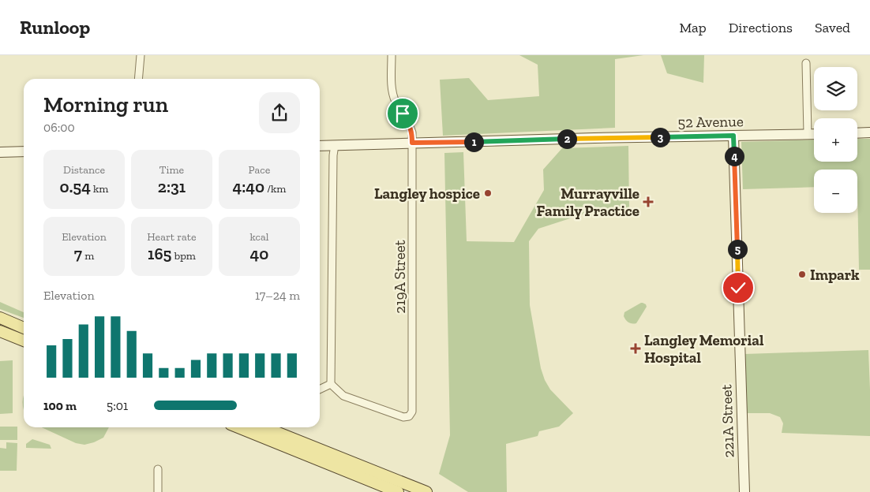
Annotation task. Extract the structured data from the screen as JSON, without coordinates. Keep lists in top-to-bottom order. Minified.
{"streets":{"street":["52 Avenue","219A Street","221A Street"]},"crossings":[["52 Avenue","219A Street"],["52 Avenue","221A Street"]],"places":{"other":["Langley hospice","Impark"],"health":["Murrayville Family Practice","Langley Memorial Hospital"]},"page":{"header":"Runloop","nav":["Map","Directions","Saved"],"map_buttons":["+","−"],"heading":["Morning run","06:00"],"pins":["3","2","1","4","5"],"stats":[["Distance","0.54 km"],["Time","2:31"],["Pace","4:40 /km"],["Elevation","7 m"],["Heart rate","165 bpm"],["kcal","40"]],"chart":["Elevation","17–24 m"],"list":[{"name":"100 m","note":"5:01"}]}}
